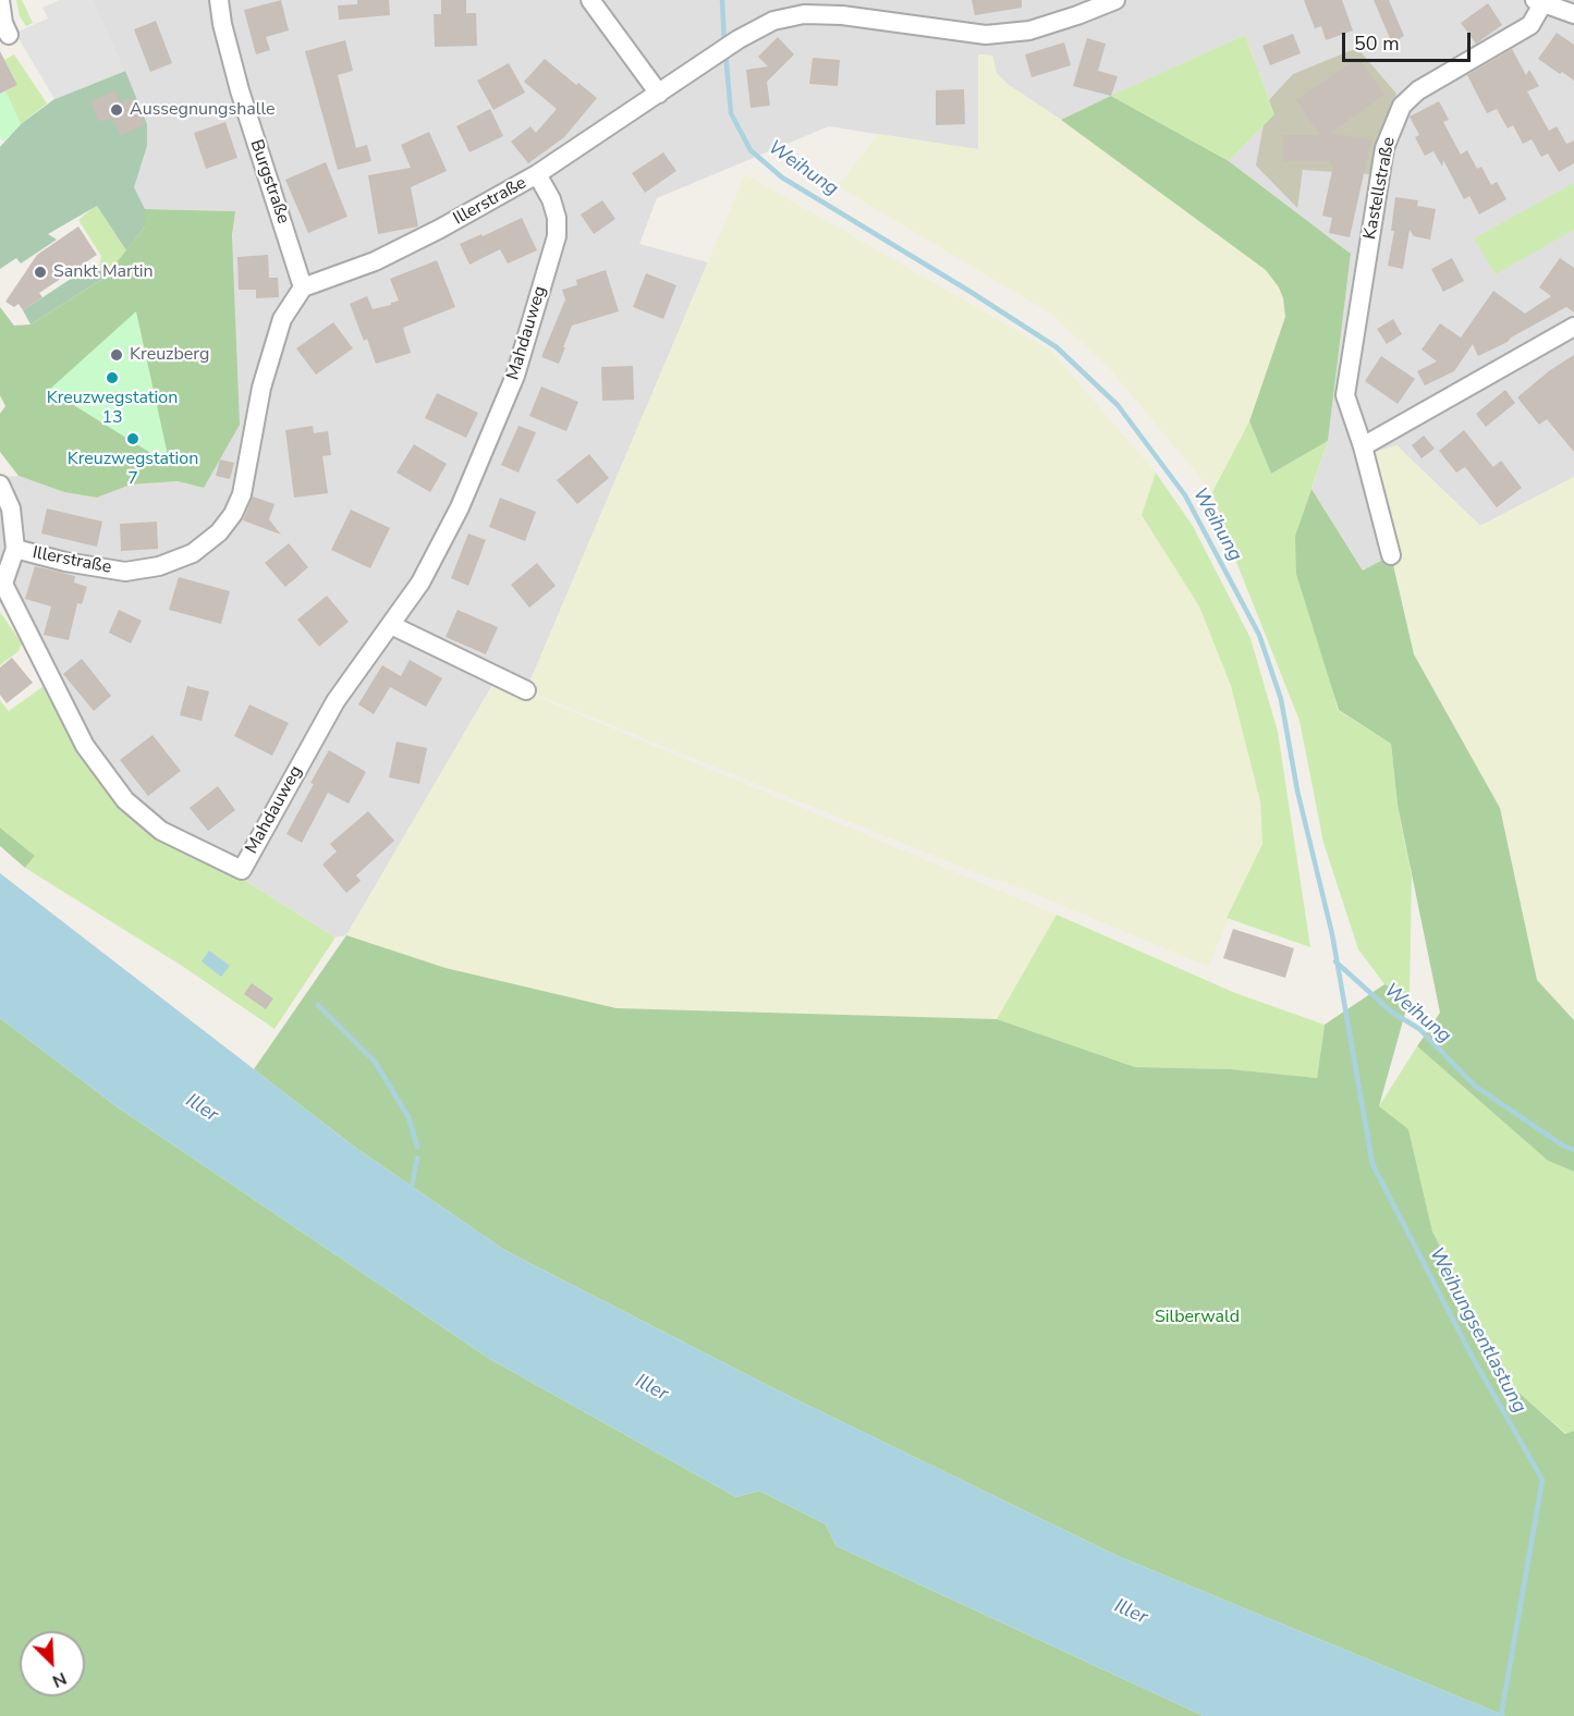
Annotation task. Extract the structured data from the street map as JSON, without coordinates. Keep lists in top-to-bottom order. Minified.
{"streets":{"street":["Burgstraße","Kastellstraße","Illerstraße","Mahdauweg"]},"crossings":[["Burgstraße","Illerstraße"],["Illerstraße","Mahdauweg"]],"water":["Weihung","Iller","Weihungsentlastung"],"parks":["Silberwald"],"places":["Aussegnungshalle","Sankt Martin","Kreuzberg","Kreuzwegstation 13","Kreuzwegstation 7"],"scale_bar":"50 m","north":"bottom right"}
